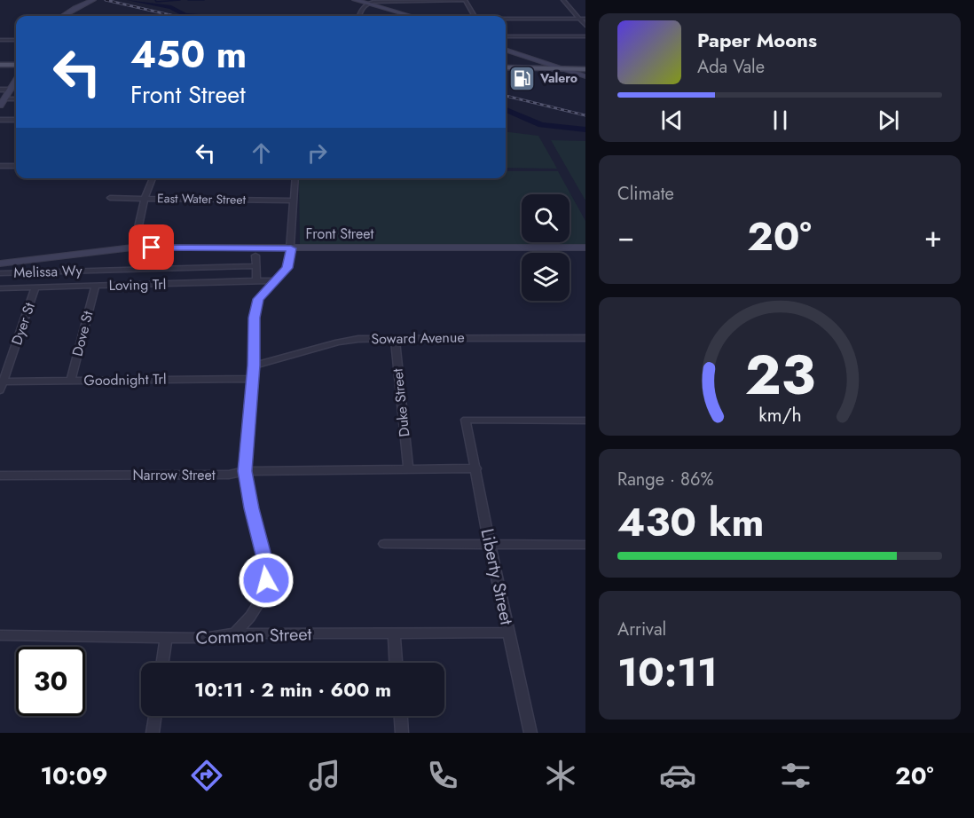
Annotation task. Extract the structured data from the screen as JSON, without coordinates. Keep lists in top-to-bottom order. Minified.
{"streets":{"street":["East Water Street","Front Street","Melissa Wy","Loving Trl","Dyer St","Dove St","Soward Avenue","Goodnight Trl","Duke Street","Narrow Street","Liberty Street","Common Street"]},"crossings":[["Loving Trl","Dyer St"],["Loving Trl","Dove St"],["Dyer St","Goodnight Trl"],["Dove St","Goodnight Trl"],["Soward Avenue","Duke Street"],["Duke Street","Narrow Street"],["Narrow Street","Liberty Street"],["Liberty Street","Common Street"]],"places":{"fuel station":["Valero"]},"page":{"turn":["450 m","Front Street"],"song":["Paper Moons","Ada Vale"],"tile":["Climate",["Range · 86%","430 km"],["Arrival","10:11"]],"heat":["−","20°","+"],"limit":"30","trip":"10:11 · 2 min · 600 m","tabs":["10:09","20°"],"gauge":["23","km/h"]}}
